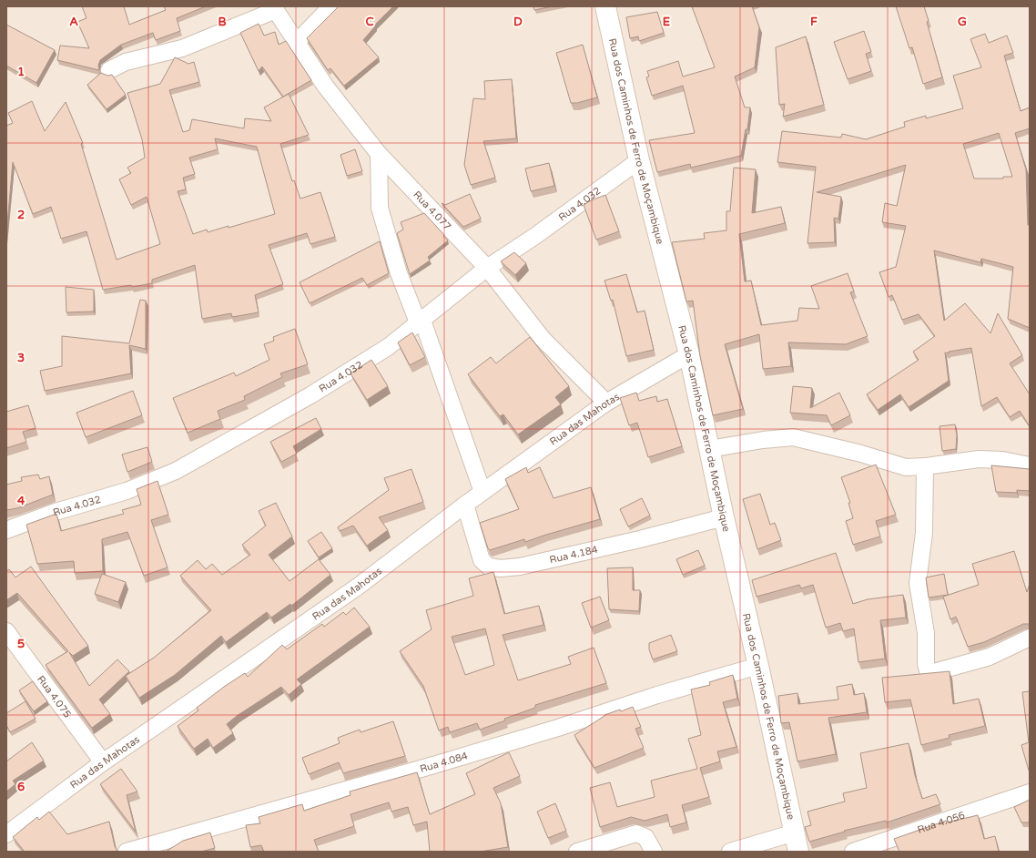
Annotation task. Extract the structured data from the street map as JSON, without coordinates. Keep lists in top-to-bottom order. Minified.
{"streets":{"street":["Rua dos Caminhos de Ferro de Moçambique","Rua 4.032","Rua 4.077","Rua das Mahotas","Rua 4.184","Rua 4.075","Rua 4.084","Rua 4.056"]},"crossings":[["Rua dos Caminhos de Ferro de Moçambique","Rua 4.032"],["Rua dos Caminhos de Ferro de Moçambique","Rua das Mahotas"],["Rua dos Caminhos de Ferro de Moçambique","Rua 4.184"],["Rua dos Caminhos de Ferro de Moçambique","Rua 4.084"],["Rua 4.032","Rua 4.077"],["Rua 4.077","Rua das Mahotas"],["Rua das Mahotas","Rua 4.184"],["Rua das Mahotas","Rua 4.075"]],"grid":{"columns":["A","B","C","D","E","F","G"],"rows":["1","2","3","4","5","6"]}}
